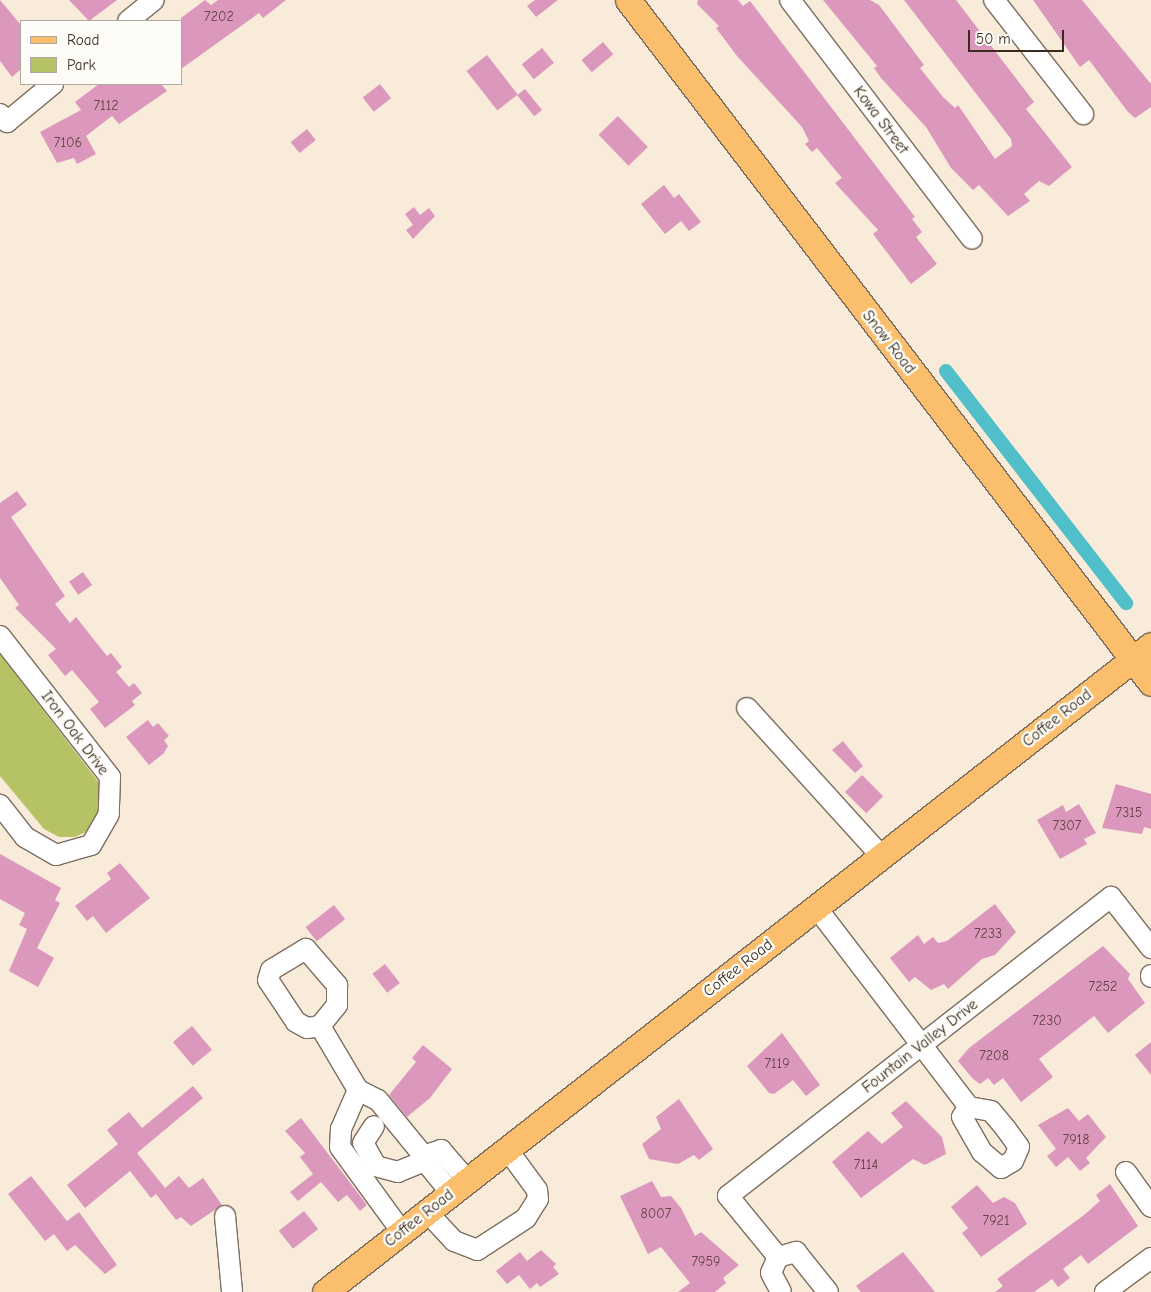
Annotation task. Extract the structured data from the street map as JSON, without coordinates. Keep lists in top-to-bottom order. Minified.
{"streets":{"main road":["Snow Road","Coffee Road"],"street":["Kowa Street","Iron Oak Drive","Fountain Valley Drive"]},"crossings":[["Snow Road","Coffee Road"]],"house_numbers":["7202","7112","7106","7315","7307","7233","7252","7230","7208","7119","7918","7114","8007","7921","7959"],"legend":["Road","Park"],"scale_bar":"50 m"}
